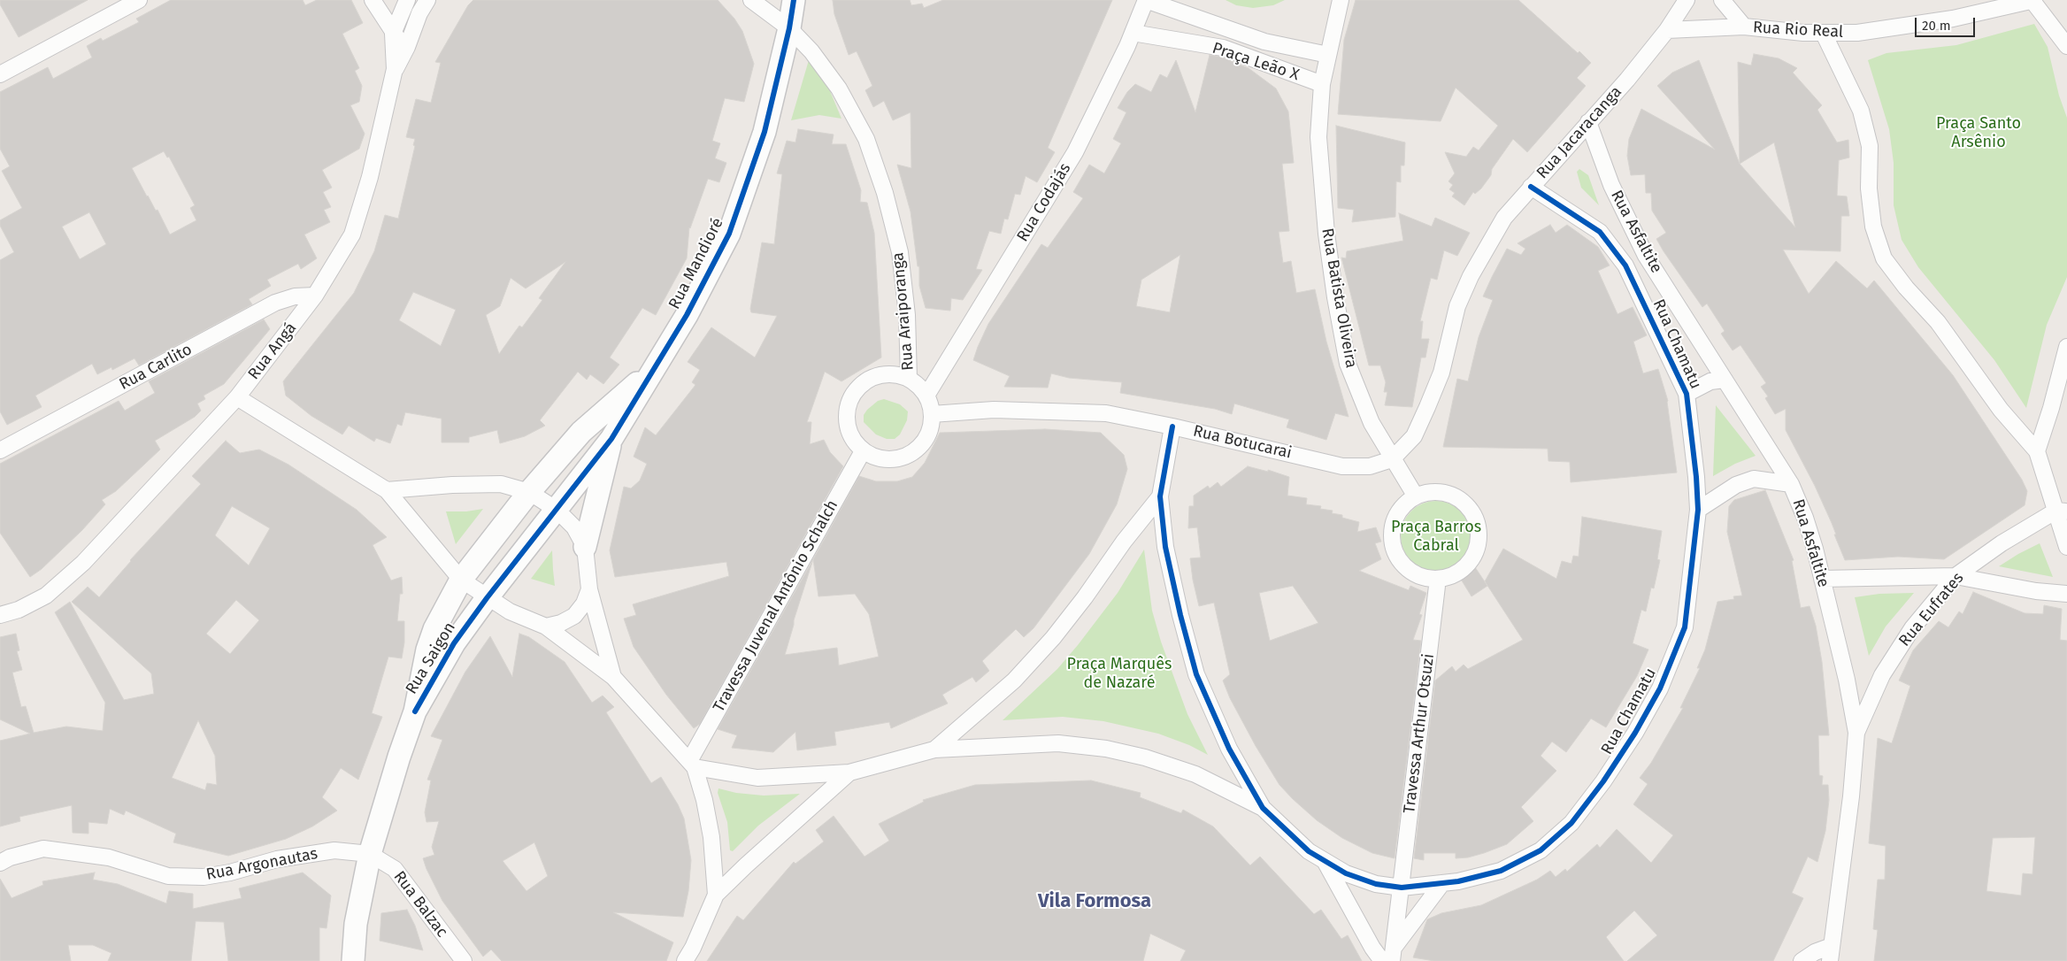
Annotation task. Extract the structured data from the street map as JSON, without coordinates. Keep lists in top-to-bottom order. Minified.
{"streets":{"street":["Rua Rio Real","Praça Leão X","Rua Jacaracanga","Rua Codajás","Rua Asfaltite","Rua Mandioré","Rua Batista Oliveira","Rua Araiporanga","Rua Chamatu","Rua Angá","Rua Carlito","Rua Botucarai","Travessa Juvenal Antônio Schalch","Rua Eufrates","Rua Saigon","Travessa Arthur Otsuzi","Rua Argonautas","Rua Balzac"]},"crossings":[["Rua Rio Real","Rua Jacaracanga"],["Praça Leão X","Rua Codajás"],["Praça Leão X","Rua Batista Oliveira"],["Rua Jacaracanga","Rua Asfaltite"],["Rua Jacaracanga","Rua Batista Oliveira"],["Rua Jacaracanga","Rua Botucarai"],["Rua Codajás","Rua Araiporanga"],["Rua Codajás","Rua Botucarai"],["Rua Codajás","Travessa Juvenal Antônio Schalch"],["Rua Asfaltite","Rua Chamatu"],["Rua Asfaltite","Rua Eufrates"],["Rua Mandioré","Rua Araiporanga"],["Rua Mandioré","Rua Saigon"],["Rua Batista Oliveira","Rua Botucarai"],["Rua Batista Oliveira","Travessa Arthur Otsuzi"],["Rua Araiporanga","Rua Botucarai"],["Rua Araiporanga","Travessa Juvenal Antônio Schalch"],["Rua Chamatu","Travessa Arthur Otsuzi"],["Rua Angá","Rua Carlito"],["Rua Botucarai","Travessa Juvenal Antônio Schalch"],["Rua Saigon","Rua Argonautas"],["Rua Saigon","Rua Balzac"],["Rua Argonautas","Rua Balzac"]],"districts":["Vila Formosa"],"parks":["Praça Santo Arsênio","Praça Barros Cabral","Praça Marquês de Nazaré"],"scale_bar":"20 m"}
